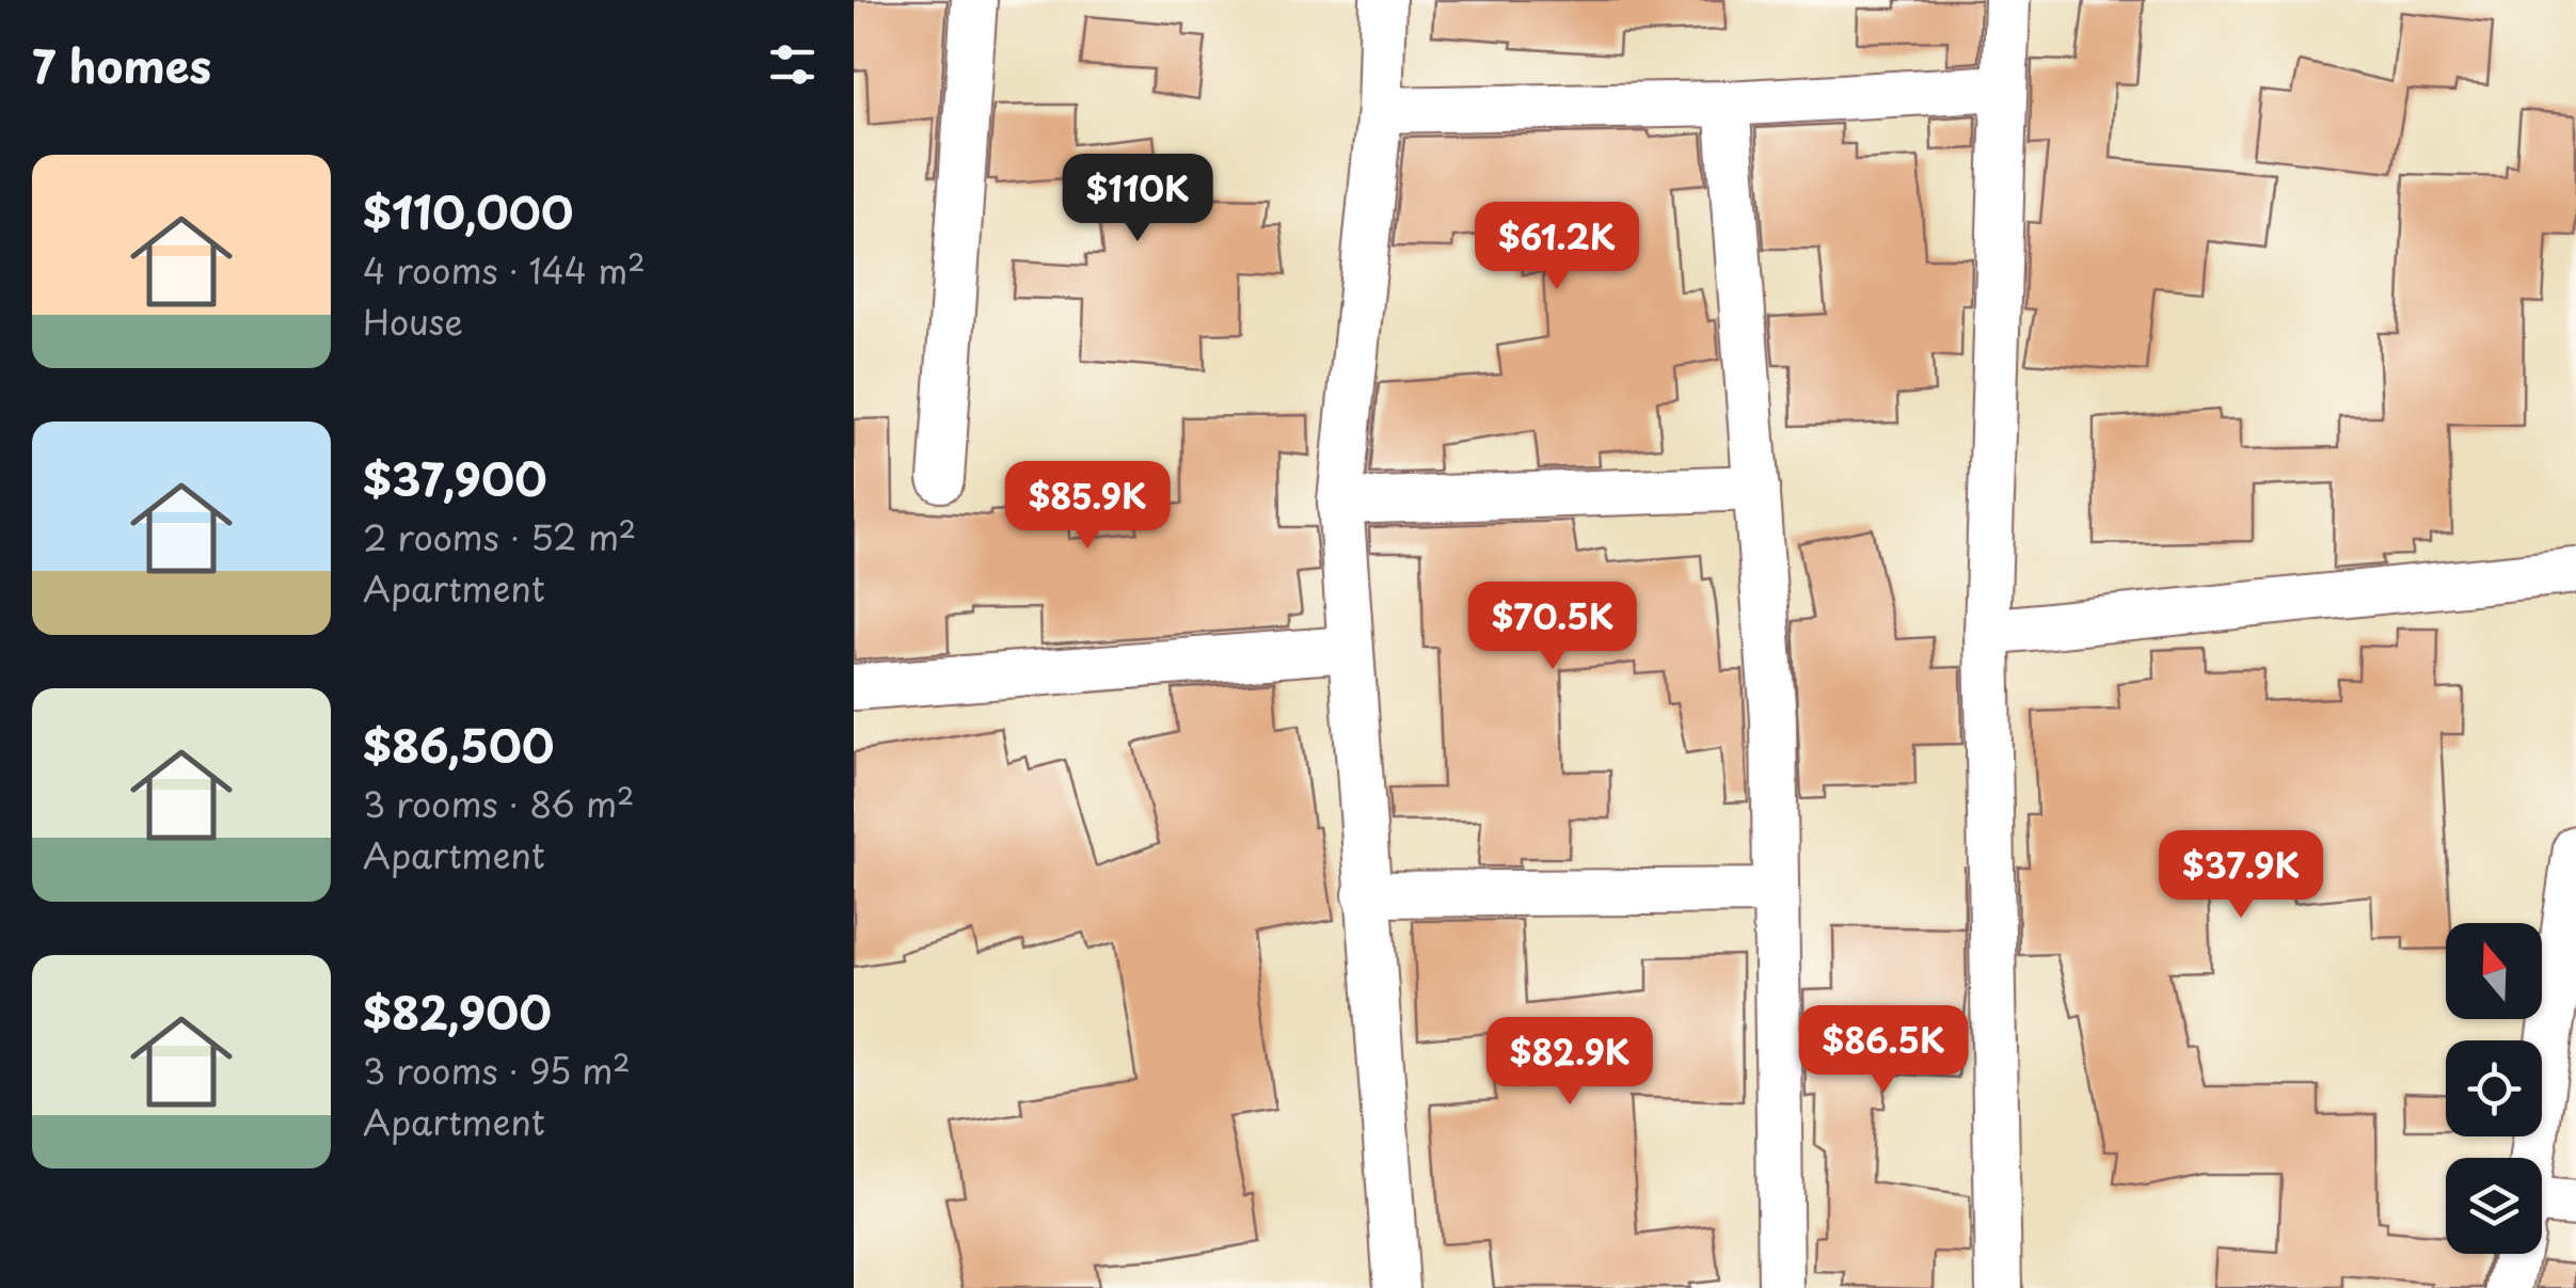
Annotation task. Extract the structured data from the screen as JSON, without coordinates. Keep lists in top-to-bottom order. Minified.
{"north":"top","page":{"heading":"7 homes","list":[{"name":"$110,000","note":"4 rooms · 144 m² · House"},{"name":"$37,900","note":"2 rooms · 52 m² · Apartment"},{"name":"$86,500","note":"3 rooms · 86 m² · Apartment"},{"name":"$82,900","note":"3 rooms · 95 m² · Apartment"}],"price":["$110K","$61.2K","$85.9K","$70.5K","$37.9K","$86.5K","$82.9K"]}}
